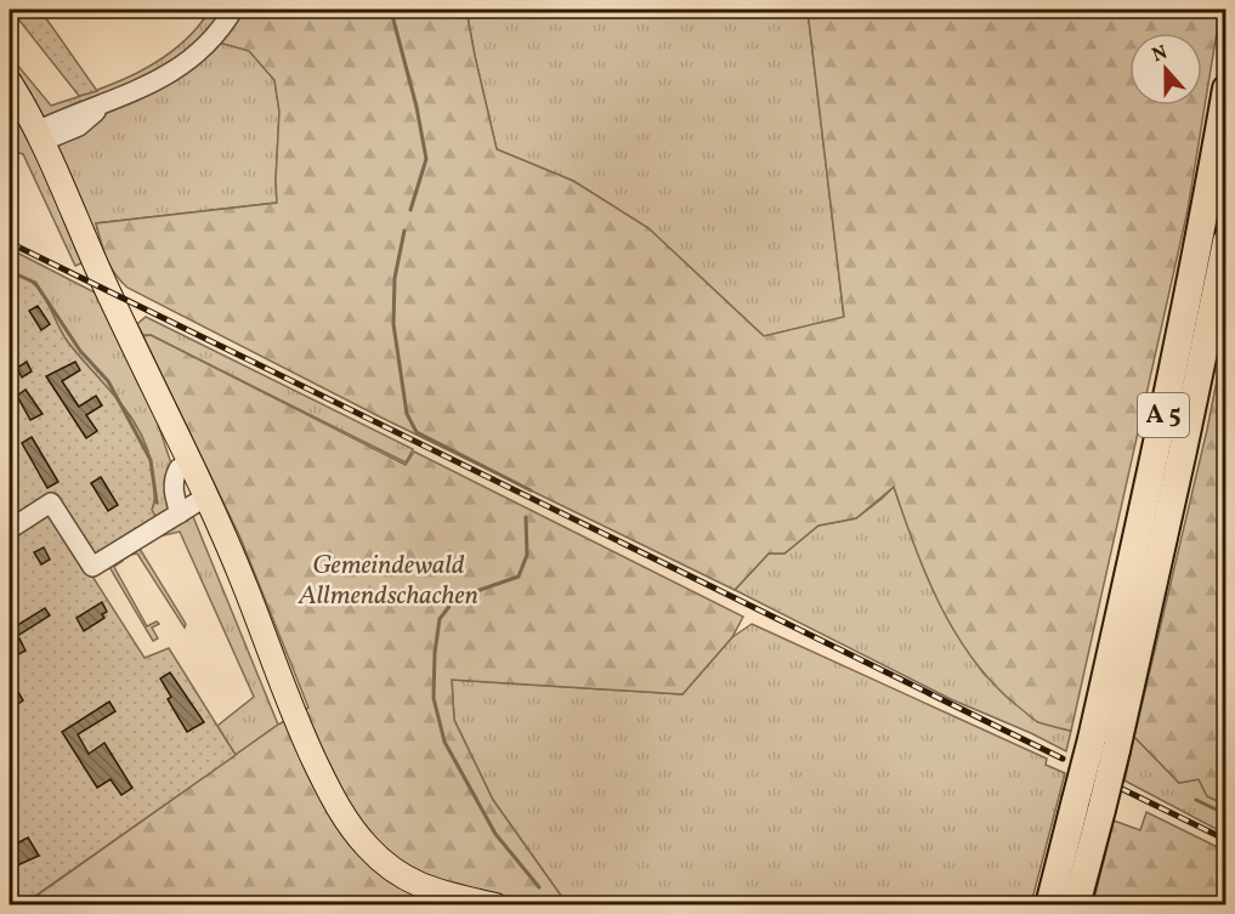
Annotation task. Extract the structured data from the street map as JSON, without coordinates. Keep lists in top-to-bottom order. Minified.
{"streets":{"highway":["A 5"]},"parks":["Gemeindewald Allmendschachen"],"north":"top"}
